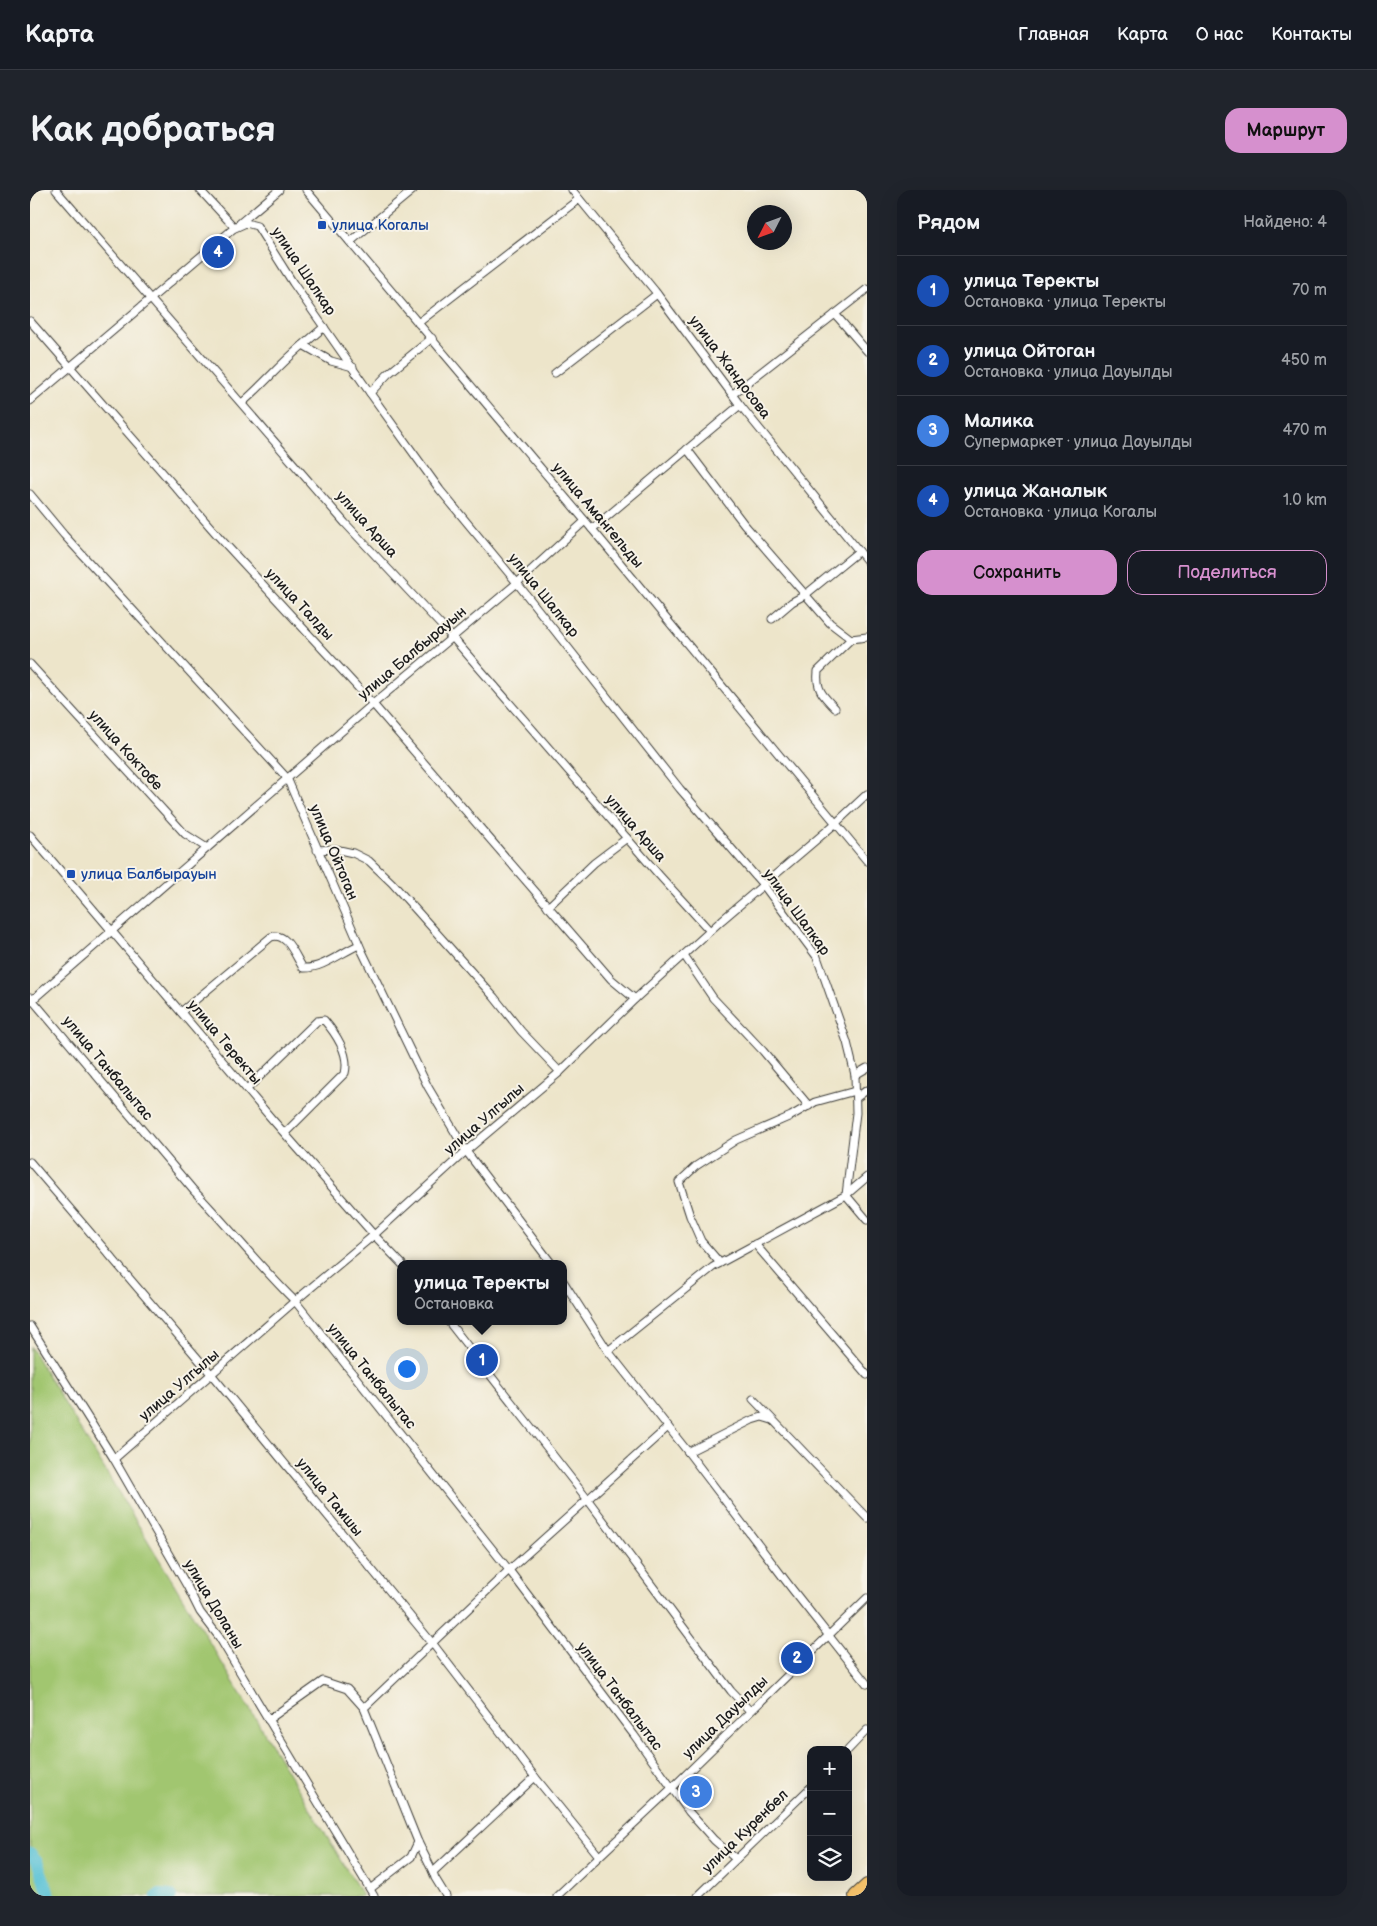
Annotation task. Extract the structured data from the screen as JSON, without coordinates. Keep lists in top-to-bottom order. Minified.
{"streets":{"street":["улица Шалкар","улица Жандосова","улица Амангельды","улица Арша","улица Талды","улица Балбырауын","улица Коктобе","улица Ойтоган","улица Теректы","улица Танбалытас","улица Улгылы","улица Тамшы","улица Доланы","улица Дауылды","улица Куренбел"]},"crossings":[["улица Шалкар","улица Балбырауын"],["улица Шалкар","улица Улгылы"],["улица Амангельды","улица Балбырауын"],["улица Амангельды","улица Улгылы"],["улица Арша","улица Балбырауын"],["улица Арша","улица Улгылы"],["улица Талды","улица Балбырауын"],["улица Талды","улица Улгылы"],["улица Балбырауын","улица Коктобе"],["улица Балбырауын","улица Ойтоган"],["улица Балбырауын","улица Теректы"],["улица Балбырауын","улица Танбалытас"],["улица Ойтоган","улица Улгылы"],["улица Теректы","улица Улгылы"],["улица Танбалытас","улица Улгылы"],["улица Танбалытас","улица Дауылды"],["улица Танбалытас","улица Куренбел"],["улица Улгылы","улица Тамшы"],["улица Улгылы","улица Доланы"],["улица Тамшы","улица Дауылды"]],"places":{"transit":["улица Когалы","улица Балбырауын"]},"north":"bottom left","page":{"header":"Карта","nav":["Главная","Карта","О нас","Контакты"],"buttons":["Маршрут",["Сохранить","Поделиться"]],"title":"Как добраться","heading":["Рядом","Найдено: 4"],"pins":["4","1","2","3"],"list":[{"mark":"1","name":"улица Теректы","note":"Остановка · улица Теректы","value":"70 m"},{"mark":"2","name":"улица Ойтоган","note":"Остановка · улица Дауылды","value":"450 m"},{"mark":"3","name":"Малика","note":"Супермаркет · улица Дауылды","value":"470 m"},{"mark":"4","name":"улица Жаналык","note":"Остановка · улица Когалы","value":"1.0 km"}],"popup":["улица Теректы","Остановка"],"map_buttons":["+","−"]}}
